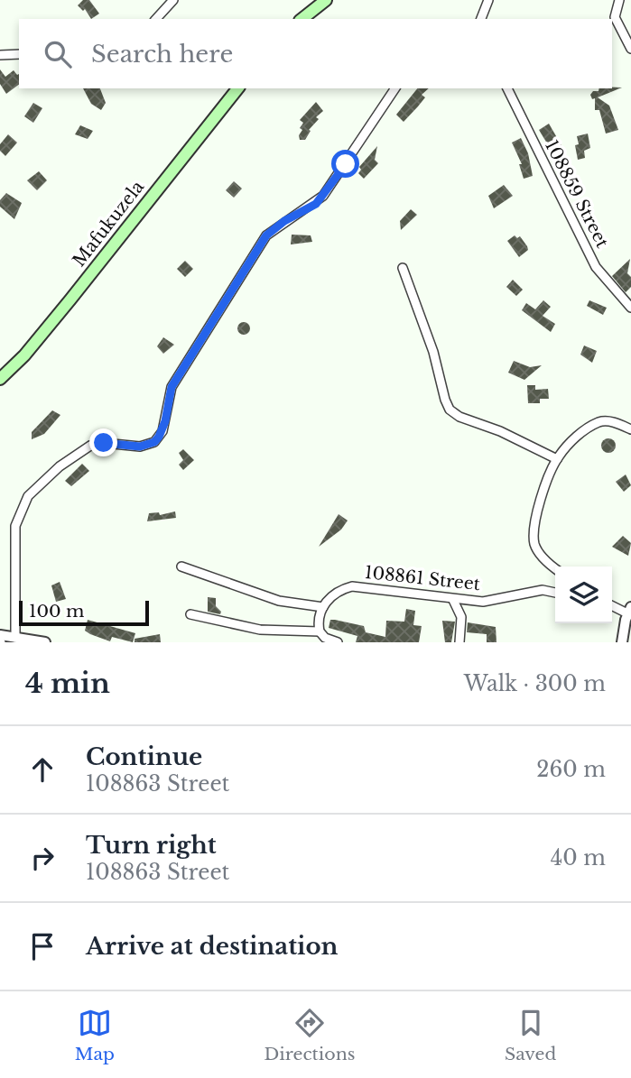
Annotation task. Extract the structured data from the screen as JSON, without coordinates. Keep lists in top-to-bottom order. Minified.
{"streets":{"main road":["Mafukuzela"],"street":["108859 Street","108861 Street"]},"scale_bar":"100 m","page":{"search":"Search here","scale":"100 m","heading":["4 min","Walk · 300 m"],"list":[["Continue","108863 Street","260 m"],["Turn right","108863 Street","40 m"],"Arrive at destination"],"nav":["Map","Directions","Saved"]}}
